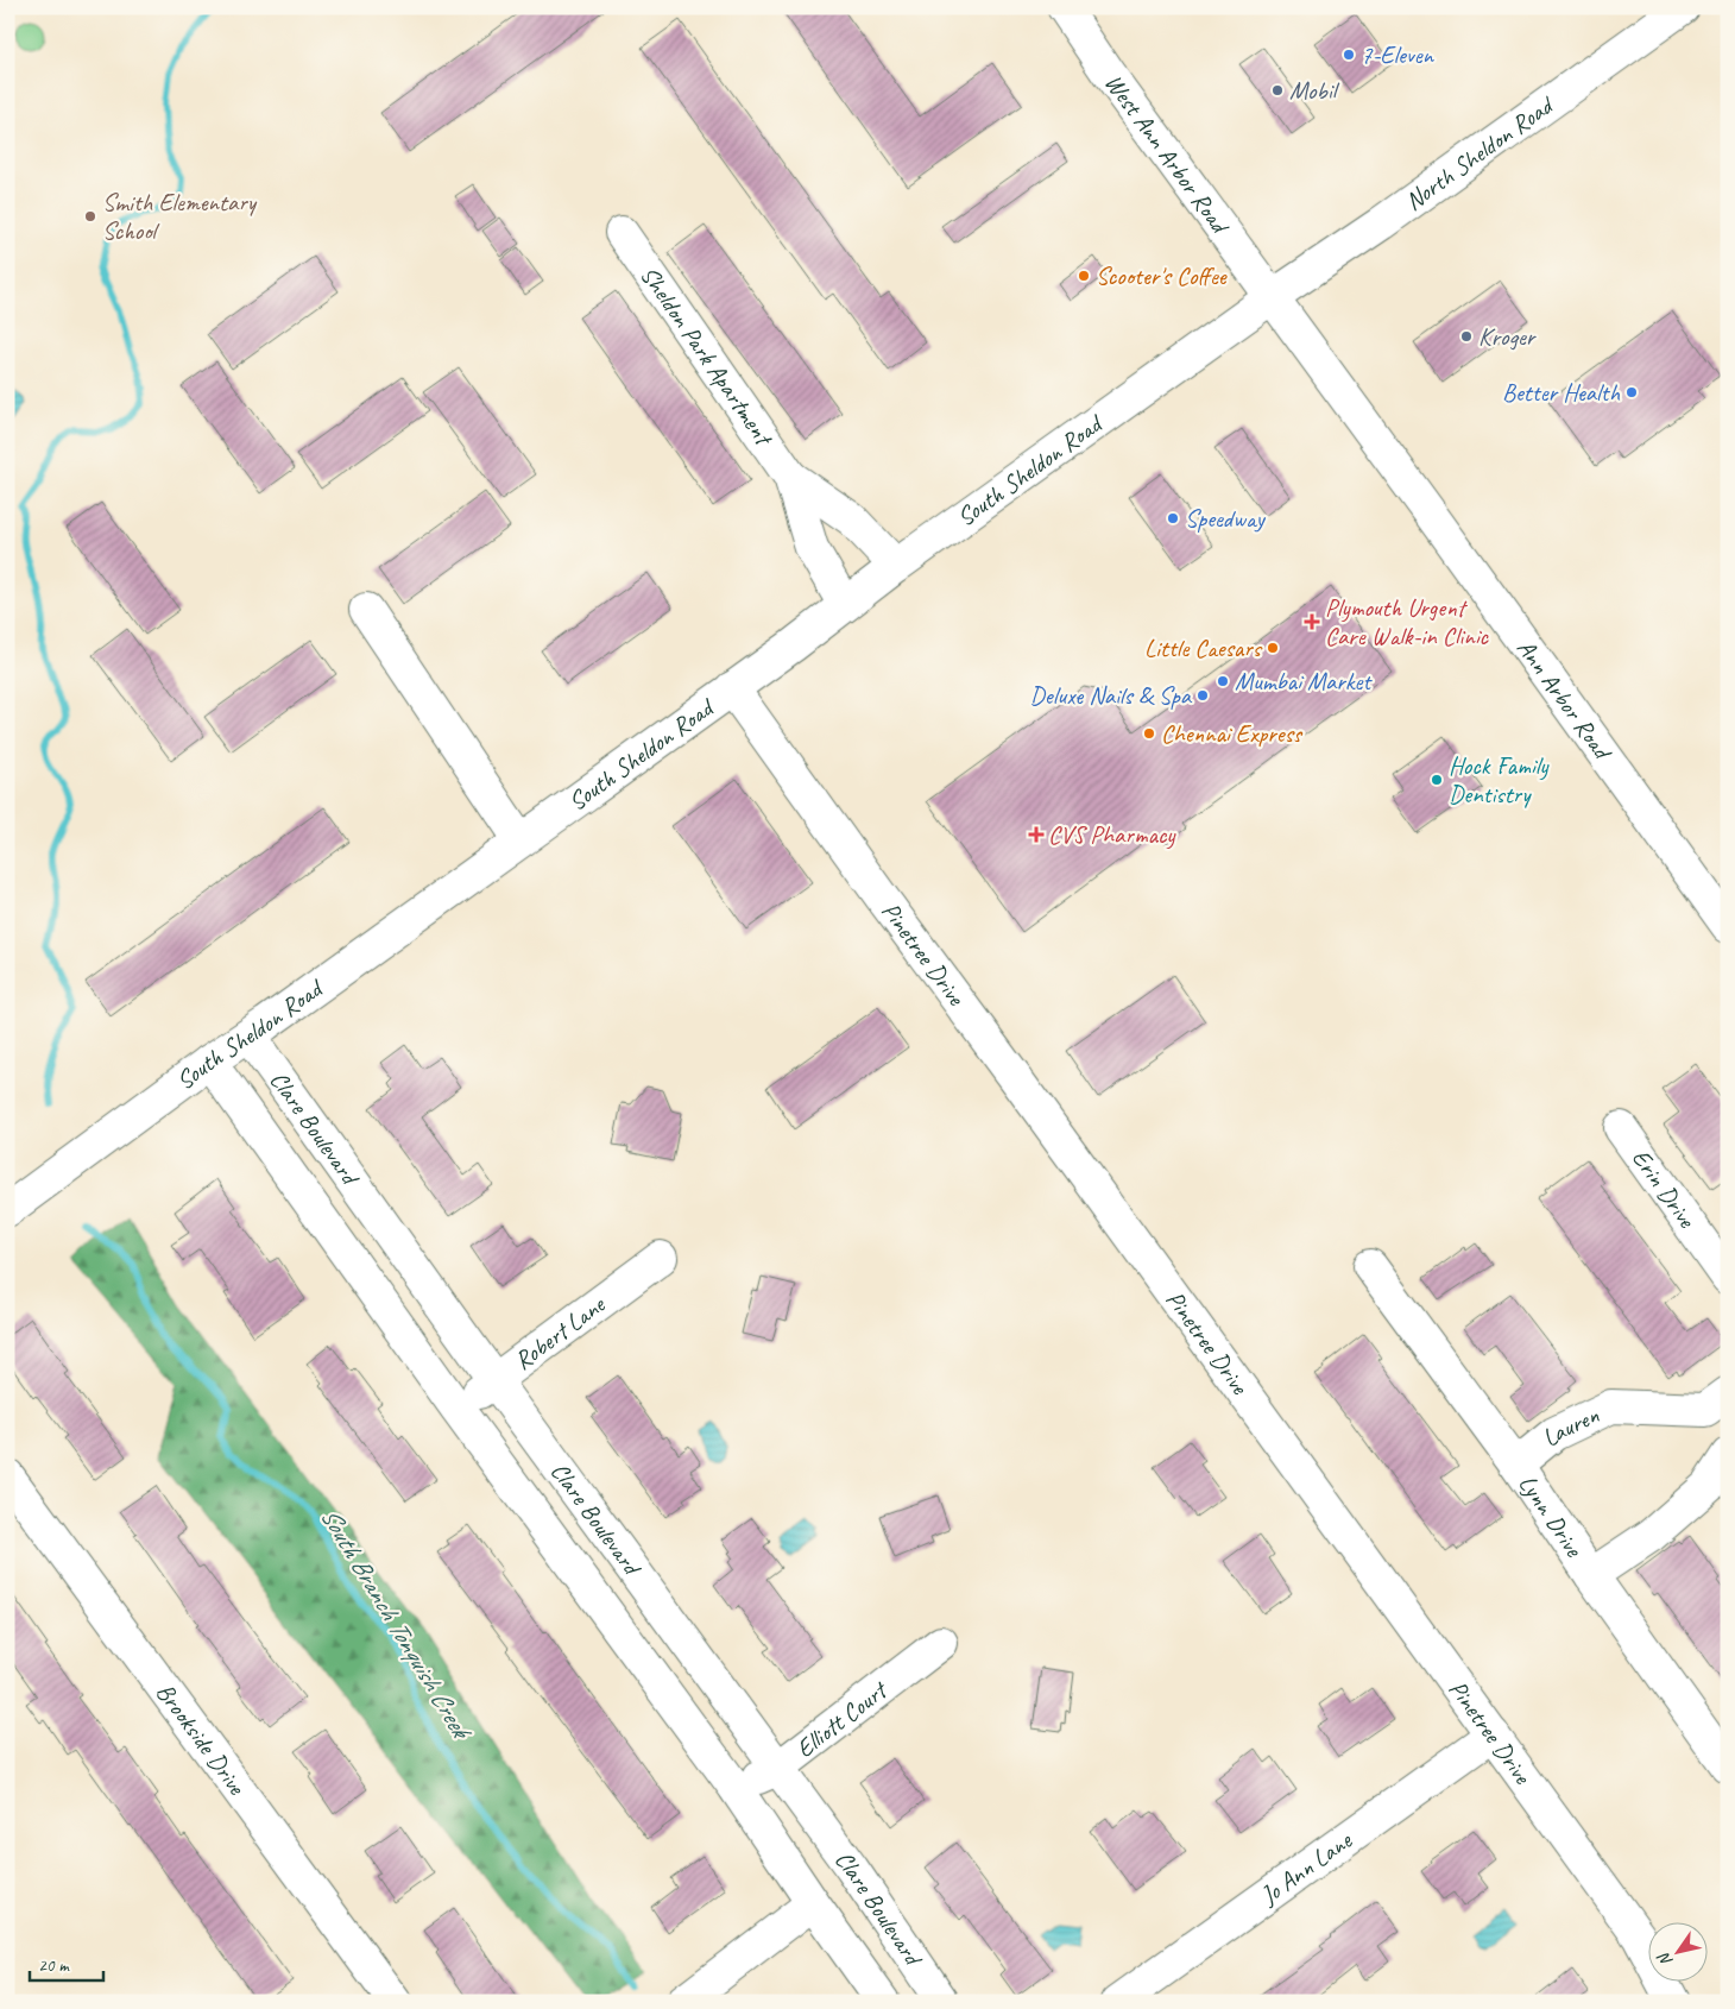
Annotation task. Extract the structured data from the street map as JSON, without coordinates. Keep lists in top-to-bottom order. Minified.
{"streets":{"street":["West Ann Arbor Road","North Sheldon Road","Sheldon Park Apartment","South Sheldon Road","Ann Arbor Road","Pinetree Drive","Clare Boulevard","Erin Drive","Robert Lane","Lauren","Lynn Drive","Elliott Court","Brookside Drive","Jo Ann Lane"]},"crossings":[["West Ann Arbor Road","North Sheldon Road"],["West Ann Arbor Road","South Sheldon Road"],["West Ann Arbor Road","Ann Arbor Road"],["North Sheldon Road","South Sheldon Road"],["North Sheldon Road","Ann Arbor Road"],["Sheldon Park Apartment","South Sheldon Road"],["South Sheldon Road","Ann Arbor Road"],["South Sheldon Road","Pinetree Drive"],["South Sheldon Road","Clare Boulevard"],["Pinetree Drive","Jo Ann Lane"],["Clare Boulevard","Robert Lane"],["Clare Boulevard","Elliott Court"],["Lauren","Lynn Drive"]],"water":["South Branch Tonquish Creek"],"places":{"other":["7-Eleven","Mobil","Smith Elementary School","Scooter's Coffee","Kroger","Better Health","Speedway","Little Caesars","Mumbai Market","Deluxe Nails & Spa","Chennai Express","Hock Family Dentistry"],"health":["Plymouth Urgent Care Walk-in Clinic","CVS Pharmacy"]},"scale_bar":"20 m","north":"bottom left"}
